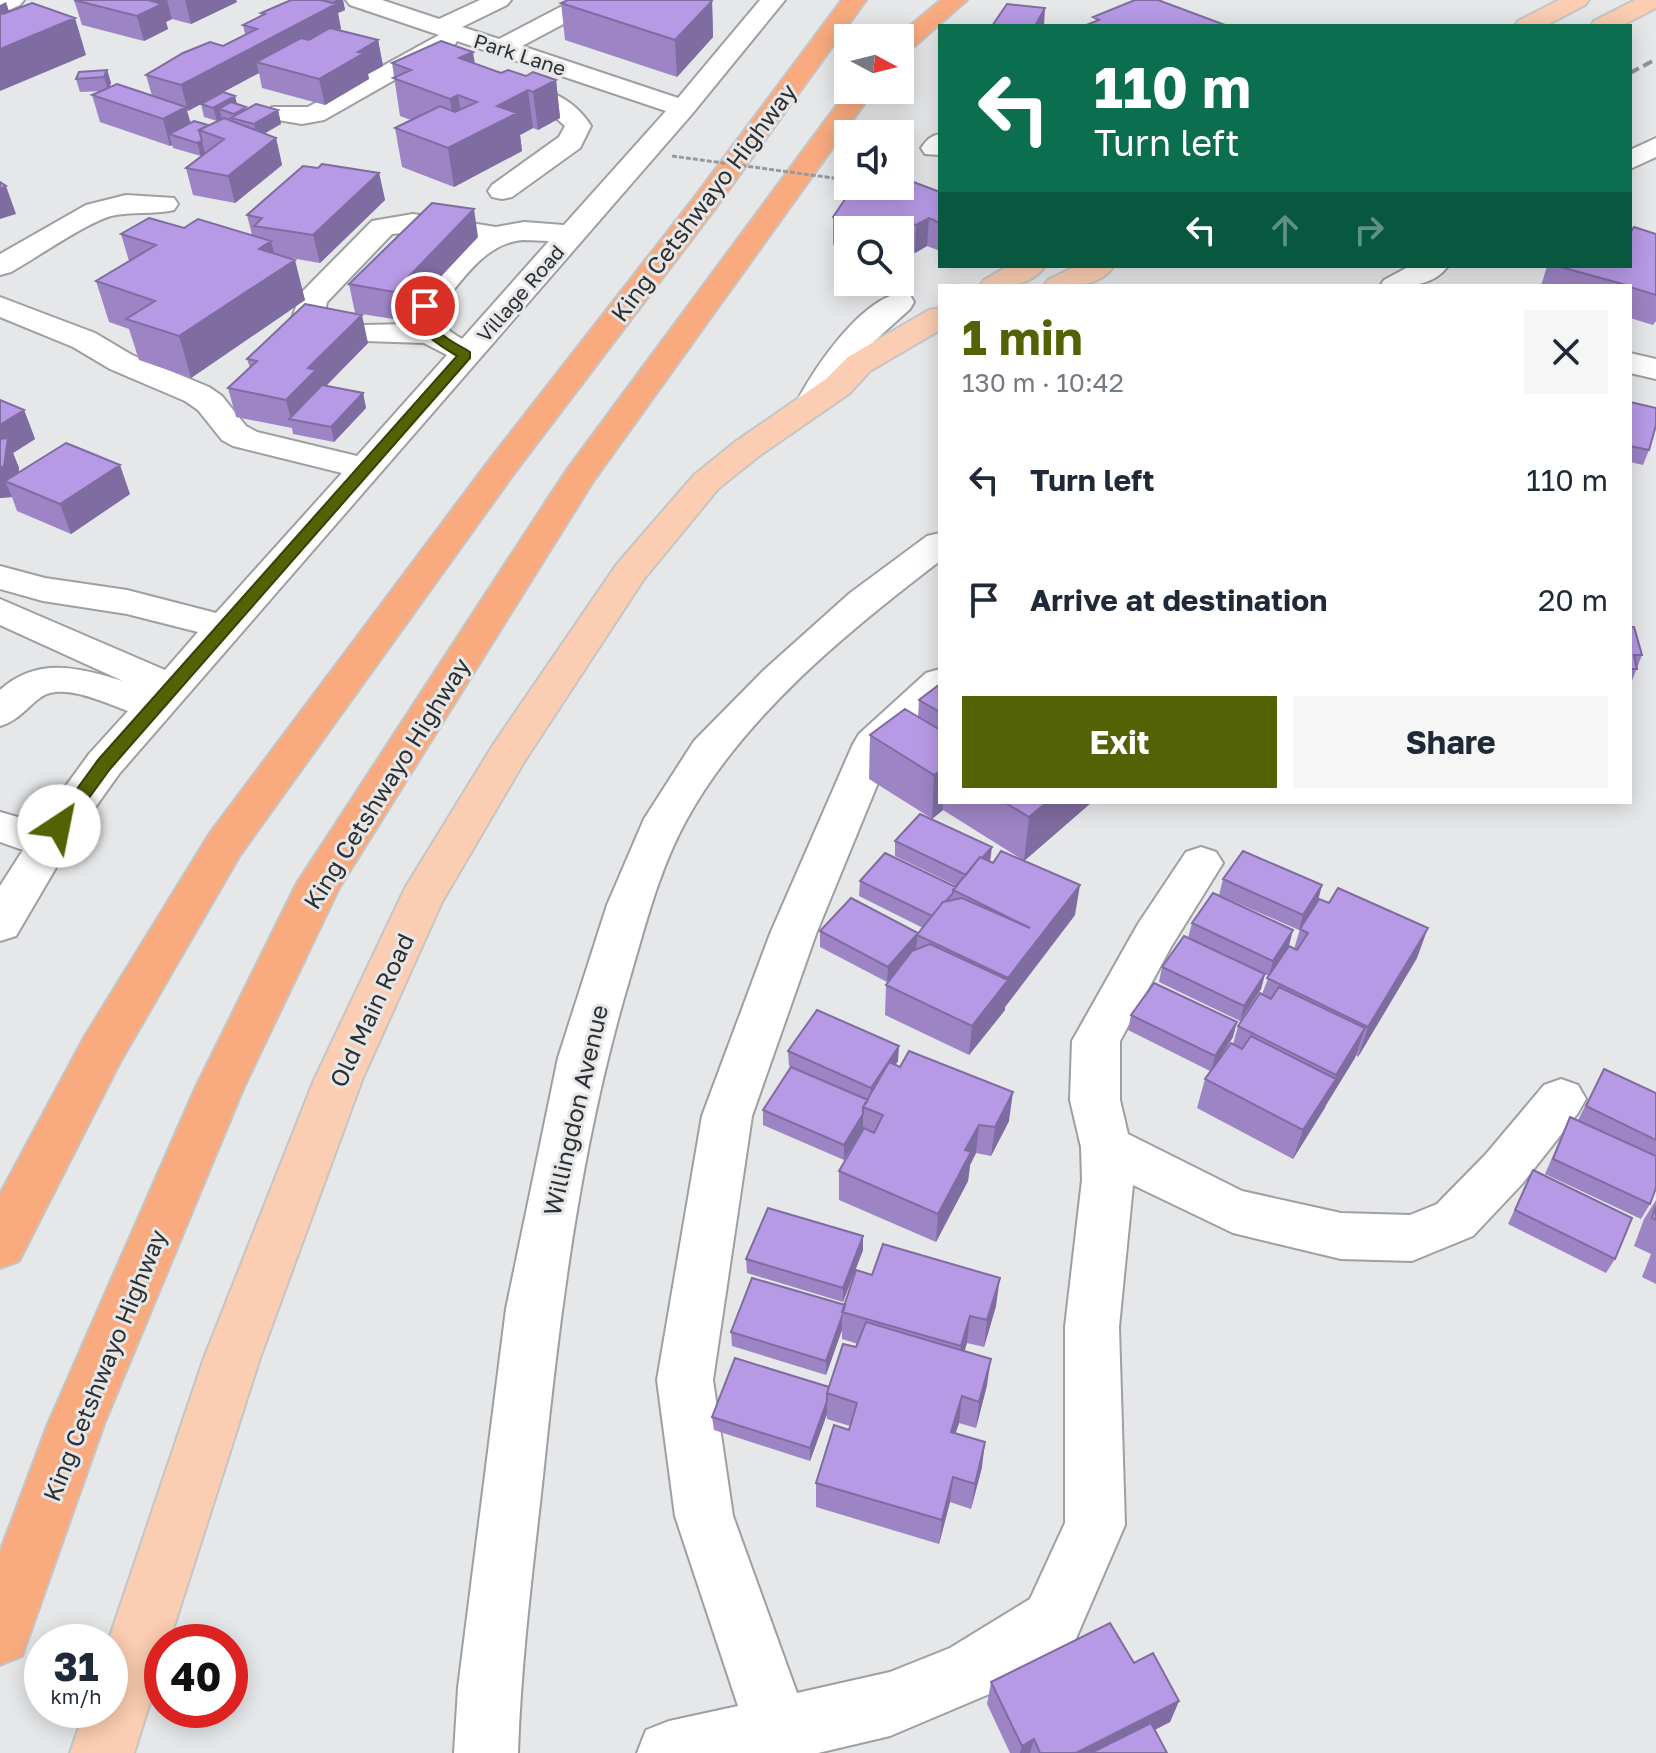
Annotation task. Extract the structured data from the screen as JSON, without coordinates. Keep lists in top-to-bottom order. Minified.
{"streets":{"highway":["King Cetshwayo Highway"],"main road":["Old Main Road"],"street":["Park Lane","Village Road","Willingdon Avenue"]},"crossings":[["Park Lane","Village Road"]],"north":"right","page":{"turn":["110 m","Turn left"],"heading":["1 min","130 m · 10:42"],"list":[{"name":"Turn left","value":"110 m"},{"name":"Arrive at destination","value":"20 m"}],"buttons":["Exit","Share"],"speed":"31 km/h","limit":"40"}}
